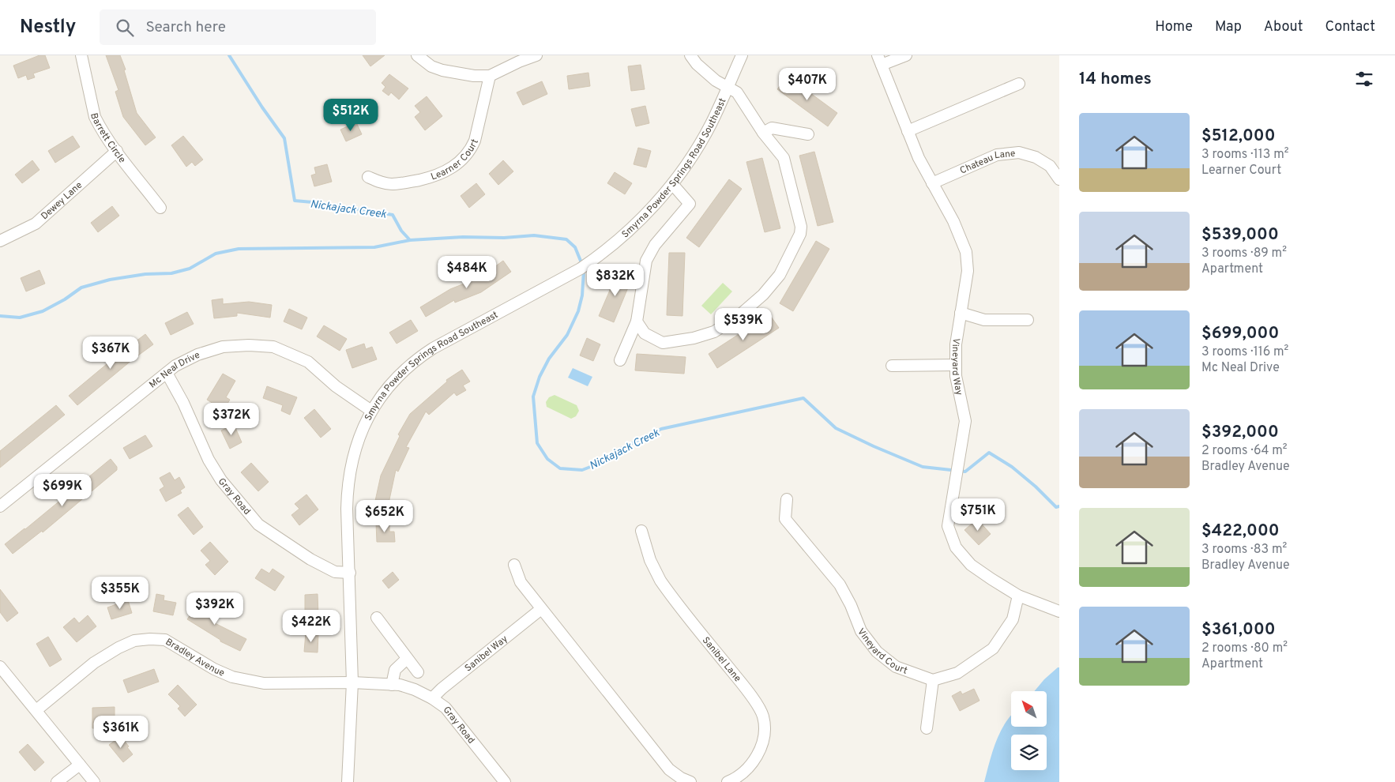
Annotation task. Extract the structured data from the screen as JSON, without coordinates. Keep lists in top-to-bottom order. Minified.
{"streets":{"street":["Barrett Circle","Learner Court","Chateau Lane","Smyrna Powder Springs Road Southeast","Dewey Lane","Vineyard Way","Mc Neal Drive","Gray Road","Vineyard Court","Sanibel Way","Bradley Avenue","Sanibel Lane"]},"crossings":[["Barrett Circle","Dewey Lane"],["Chateau Lane","Vineyard Way"],["Smyrna Powder Springs Road Southeast","Mc Neal Drive"],["Smyrna Powder Springs Road Southeast","Gray Road"],["Smyrna Powder Springs Road Southeast","Bradley Avenue"],["Mc Neal Drive","Gray Road"],["Gray Road","Sanibel Way"],["Gray Road","Bradley Avenue"]],"water":["Nickajack Creek"],"north":"top left","page":{"header":"Nestly","search":"Search here","nav":["Home","Map","About","Contact"],"heading":"14 homes","price":["$407K","$512K","$484K","$832K","$539K","$367K","$372K","$699K","$751K","$652K","$355K","$392K","$422K","$361K"],"list":[{"name":"$512,000","note":"3 rooms · 113 m² · Learner Court"},{"name":"$539,000","note":"3 rooms · 89 m² · Apartment"},{"name":"$699,000","note":"3 rooms · 116 m² · Mc Neal Drive"},{"name":"$392,000","note":"2 rooms · 64 m² · Bradley Avenue"},{"name":"$422,000","note":"3 rooms · 83 m² · Bradley Avenue"},{"name":"$361,000","note":"2 rooms · 80 m² · Apartment"}]}}
